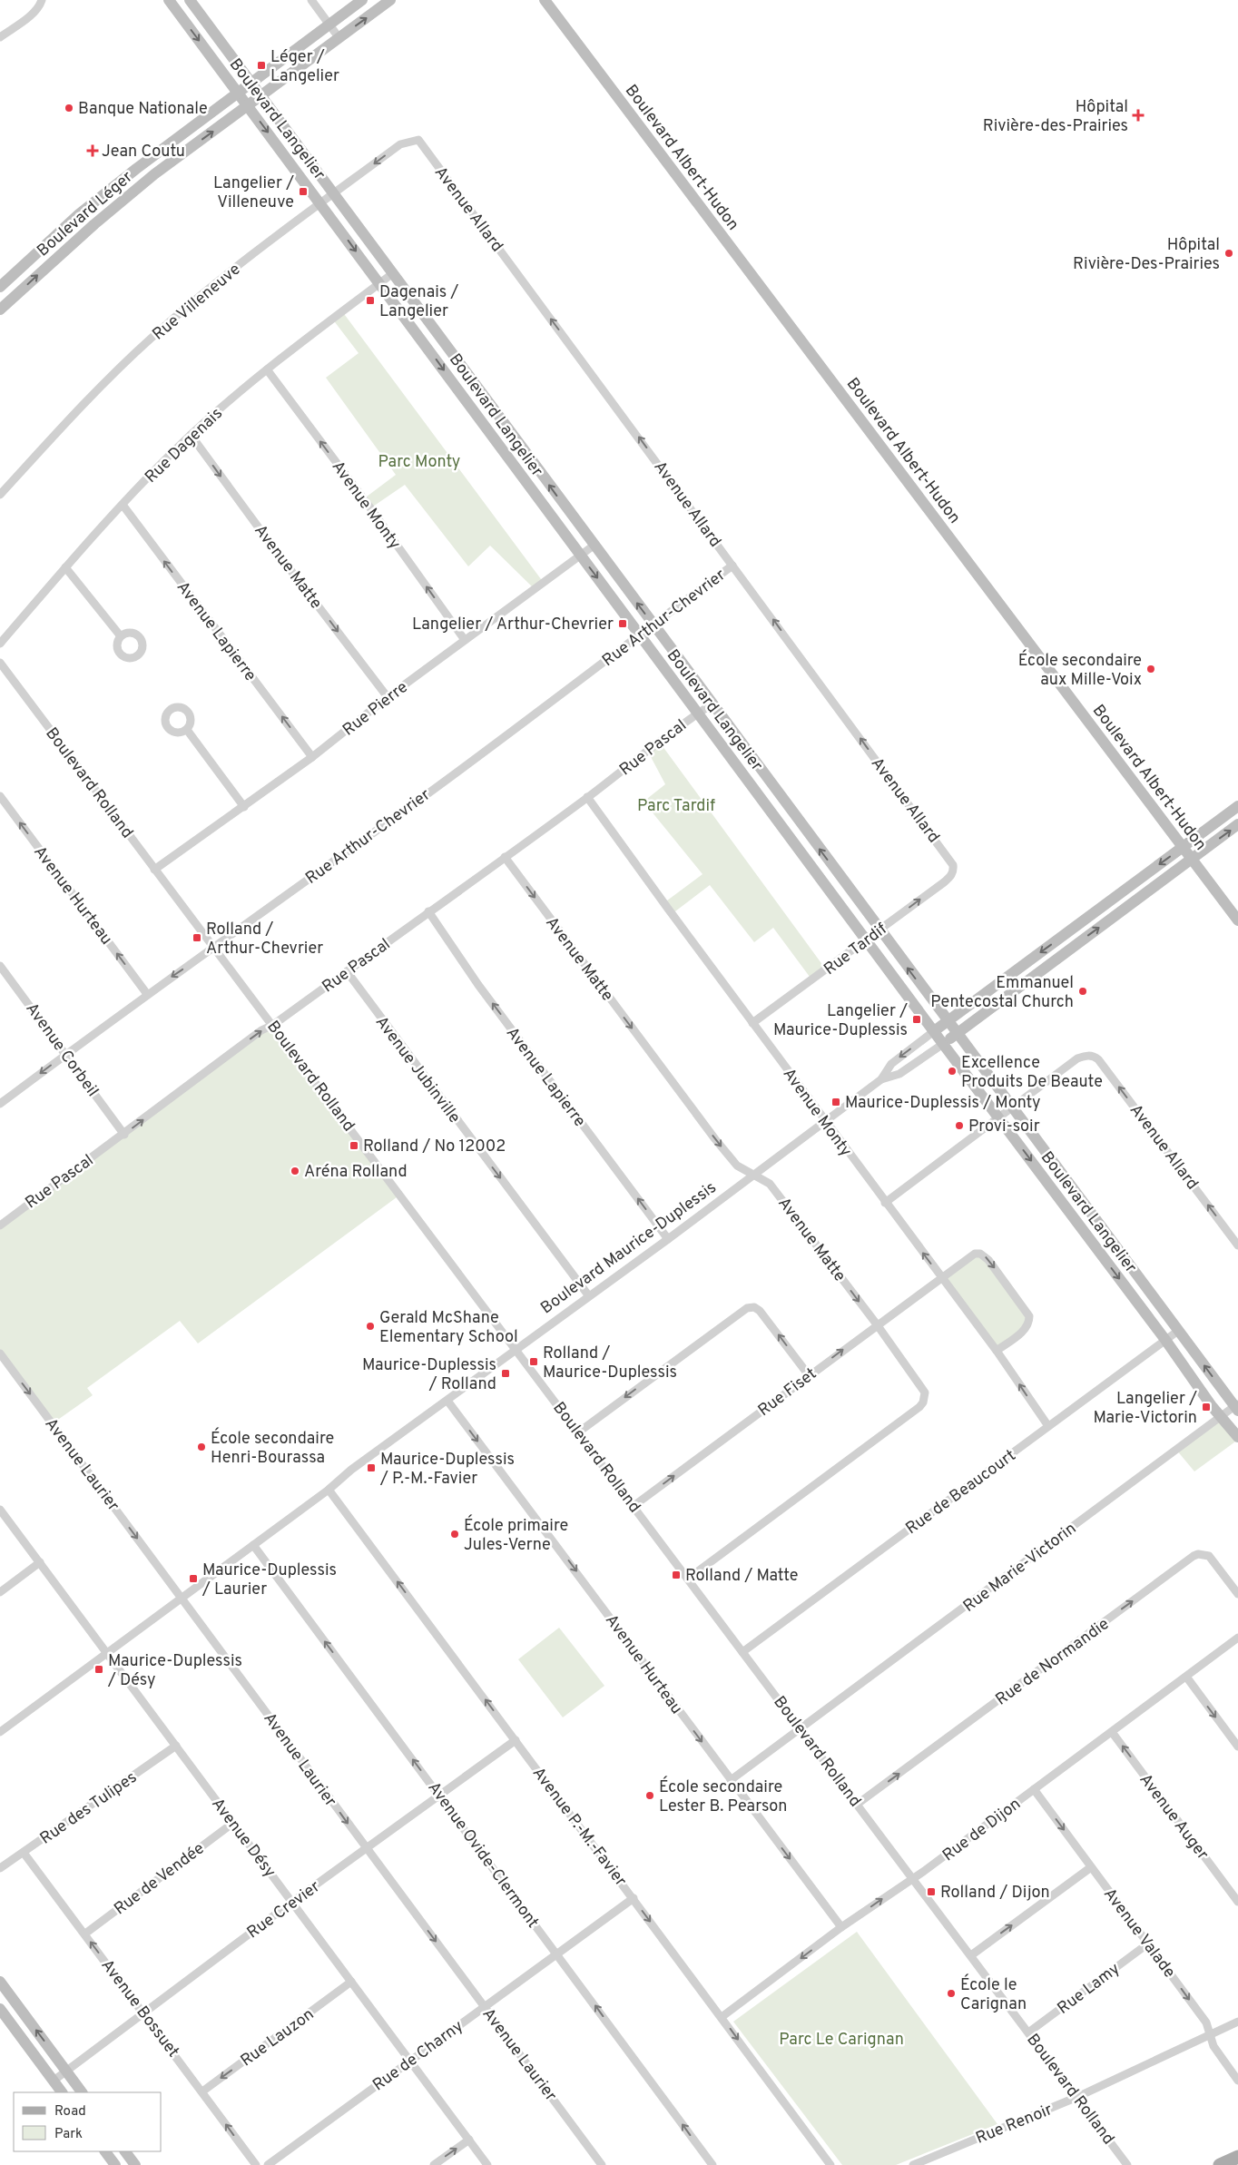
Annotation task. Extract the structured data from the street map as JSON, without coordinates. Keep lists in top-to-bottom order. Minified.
{"streets":{"main road":["Boulevard Langelier","Boulevard Albert-Hudon","Boulevard Léger","Boulevard Maurice-Duplessis"],"street":["Avenue Allard","Rue Villeneuve","Rue Dagenais","Avenue Monty","Avenue Matte","Rue Arthur-Chevrier","Avenue Lapierre","Rue Pierre","Rue Pascal","Boulevard Rolland","Avenue Hurteau","Rue Tardif","Avenue Corbeil","Avenue Jubinville","Rue Fiset","Avenue Laurier","Rue de Beaucourt","Rue Marie-Victorin","Rue de Normandie","Rue des Tulipes","Avenue Auger","Avenue P.-M.-Favier","Rue de Dijon","Avenue Désy","Avenue Ovide-Clermont","Rue de Vendée","Rue Crevier","Avenue Valade","Rue Lamy","Avenue Bossuet","Rue Lauzon","Rue de Charny","Rue Renoir"]},"crossings":[["Boulevard Langelier","Avenue Allard"],["Boulevard Langelier","Boulevard Léger"],["Boulevard Langelier","Rue Villeneuve"],["Boulevard Langelier","Rue Dagenais"],["Boulevard Langelier","Rue Arthur-Chevrier"],["Boulevard Langelier","Rue Pierre"],["Boulevard Langelier","Rue Pascal"],["Boulevard Langelier","Rue Tardif"],["Boulevard Langelier","Boulevard Maurice-Duplessis"],["Boulevard Langelier","Rue de Beaucourt"],["Boulevard Langelier","Rue Marie-Victorin"],["Boulevard Albert-Hudon","Boulevard Maurice-Duplessis"],["Avenue Allard","Rue Villeneuve"],["Avenue Allard","Rue Arthur-Chevrier"],["Avenue Allard","Rue Tardif"],["Rue Dagenais","Avenue Monty"],["Rue Dagenais","Avenue Matte"],["Rue Dagenais","Avenue Lapierre"],["Avenue Monty","Rue Pierre"],["Avenue Monty","Rue Pascal"],["Avenue Monty","Rue Tardif"],["Avenue Monty","Boulevard Maurice-Duplessis"],["Avenue Monty","Rue Fiset"],["Avenue Monty","Rue de Beaucourt"],["Avenue Matte","Rue Pierre"],["Avenue Matte","Rue Pascal"],["Avenue Matte","Boulevard Rolland"],["Avenue Matte","Boulevard Maurice-Duplessis"],["Avenue Matte","Rue Fiset"],["Rue Arthur-Chevrier","Boulevard Rolland"],["Rue Arthur-Chevrier","Avenue Hurteau"],["Rue Arthur-Chevrier","Avenue Corbeil"],["Avenue Lapierre","Rue Pierre"],["Avenue Lapierre","Rue Pascal"],["Avenue Lapierre","Boulevard Maurice-Duplessis"],["Rue Pierre","Boulevard Rolland"],["Rue Pascal","Boulevard Rolland"],["Rue Pascal","Avenue Corbeil"],["Rue Pascal","Avenue Jubinville"],["Boulevard Rolland","Boulevard Maurice-Duplessis"],["Boulevard Rolland","Rue Fiset"],["Boulevard Rolland","Rue de Beaucourt"],["Boulevard Rolland","Rue Marie-Victorin"],["Boulevard Rolland","Rue de Normandie"],["Boulevard Rolland","Rue de Dijon"],["Boulevard Rolland","Rue Lamy"],["Boulevard Rolland","Rue Renoir"],["Avenue Hurteau","Boulevard Maurice-Duplessis"],["Avenue Hurteau","Rue Marie-Victorin"],["Avenue Hurteau","Rue de Dijon"],["Avenue Jubinville","Boulevard Maurice-Duplessis"],["Boulevard Maurice-Duplessis","Avenue Laurier"],["Boulevard Maurice-Duplessis","Avenue P.-M.-Favier"],["Boulevard Maurice-Duplessis","Avenue Désy"],["Boulevard Maurice-Duplessis","Avenue Ovide-Clermont"],["Avenue Laurier","Rue Crevier"],["Avenue Laurier","Rue de Charny"],["Rue des Tulipes","Avenue Désy"],["Rue des Tulipes","Avenue Bossuet"],["Avenue Auger","Rue de Dijon"],["Avenue P.-M.-Favier","Rue de Dijon"],["Avenue P.-M.-Favier","Rue Crevier"],["Avenue P.-M.-Favier","Rue de Charny"],["Rue de Dijon","Avenue Valade"],["Avenue Désy","Rue de Vendée"],["Avenue Désy","Rue Crevier"],["Avenue Désy","Rue Lauzon"],["Avenue Désy","Rue de Charny"],["Avenue Ovide-Clermont","Rue Crevier"],["Avenue Ovide-Clermont","Rue de Charny"],["Rue de Vendée","Avenue Bossuet"],["Rue Crevier","Avenue Bossuet"],["Avenue Valade","Rue Lamy"],["Avenue Valade","Rue Renoir"],["Avenue Bossuet","Rue Lauzon"]],"one_way":["Avenue Allard","Avenue Monty","Avenue Matte","Avenue Lapierre","Rue Tardif","Avenue Jubinville","Avenue Laurier","Rue de Normandie","Avenue Auger","Avenue Ovide-Clermont","Avenue Valade","Avenue Bossuet","Rue Lauzon"],"parks":["Parc Monty","Parc Tardif","Parc Le Carignan"],"places":{"transit":["Léger / Langelier","Langelier / Villeneuve","Dagenais / Langelier","Langelier / Arthur-Chevrier","Rolland / Arthur-Chevrier","Langelier / Maurice-Duplessis","Maurice-Duplessis / Monty","Rolland / No 12002","Rolland / Maurice-Duplessis","Maurice-Duplessis / Rolland","Langelier / Marie-Victorin","Maurice-Duplessis / P.-M.-Favier","Rolland / Matte","Maurice-Duplessis / Laurier","Maurice-Duplessis / Désy","Rolland / Dijon"],"other":["Banque Nationale","Hôpital Rivière-Des-Prairies","École secondaire aux Mille-Voix","Emmanuel Pentecostal Church","Excellence Produits De Beaute","Provi-soir","Aréna Rolland","Gerald McShane Elementary School","École secondaire Henri-Bourassa","École primaire Jules-Verne","École secondaire Lester B. Pearson","École le Carignan"],"health":["Hôpital Rivière-des-Prairies","Jean Coutu"]},"legend":["Road","Park"]}
